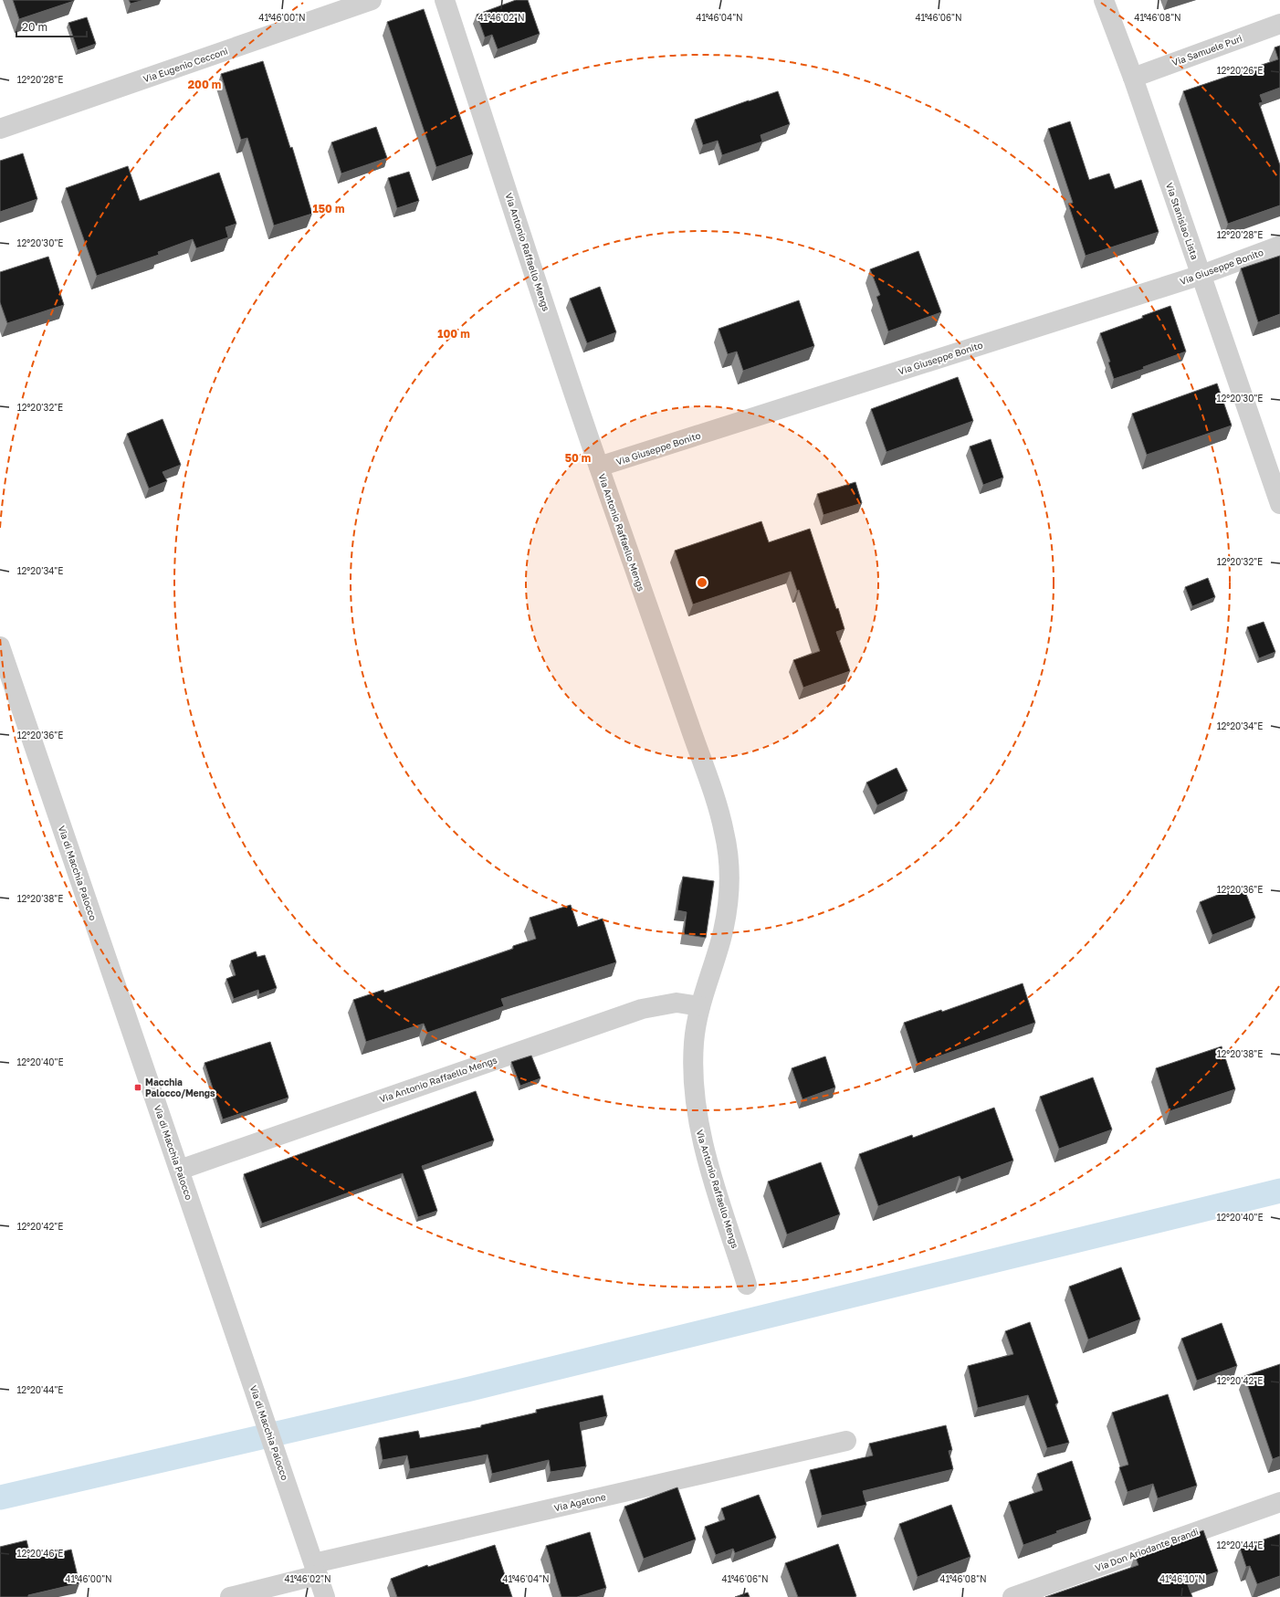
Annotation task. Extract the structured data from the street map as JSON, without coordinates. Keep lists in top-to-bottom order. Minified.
{"streets":{"street":["Via Samuele Puri","Via Eugenio Cecconi","Via Stanislao Lista","Via Antonio Raffaello Mengs","Via Giuseppe Bonito","Via di Macchia Palocco","Via Agatone","Via Don Ariodante Brandi"]},"crossings":[["Via Samuele Puri","Via Stanislao Lista"],["Via Stanislao Lista","Via Giuseppe Bonito"],["Via Antonio Raffaello Mengs","Via Giuseppe Bonito"],["Via Antonio Raffaello Mengs","Via di Macchia Palocco"],["Via di Macchia Palocco","Via Agatone"]],"places":{"transit":["Macchia Palocco/Mengs"]},"scale_bar":"20 m","coordinates":["41°46'00\"N","41°46'02\"N","41°46'04\"N","41°46'06\"N","41°46'08\"N","12°20'26\"E","12°20'28\"E","12°20'30\"E","12°20'32\"E","12°20'34\"E","12°20'36\"E","12°20'38\"E","12°20'40\"E","12°20'42\"E","12°20'44\"E","12°20'46\"E","41°46'10\"N"],"rings":["200 m","150 m","100 m","50 m"]}
